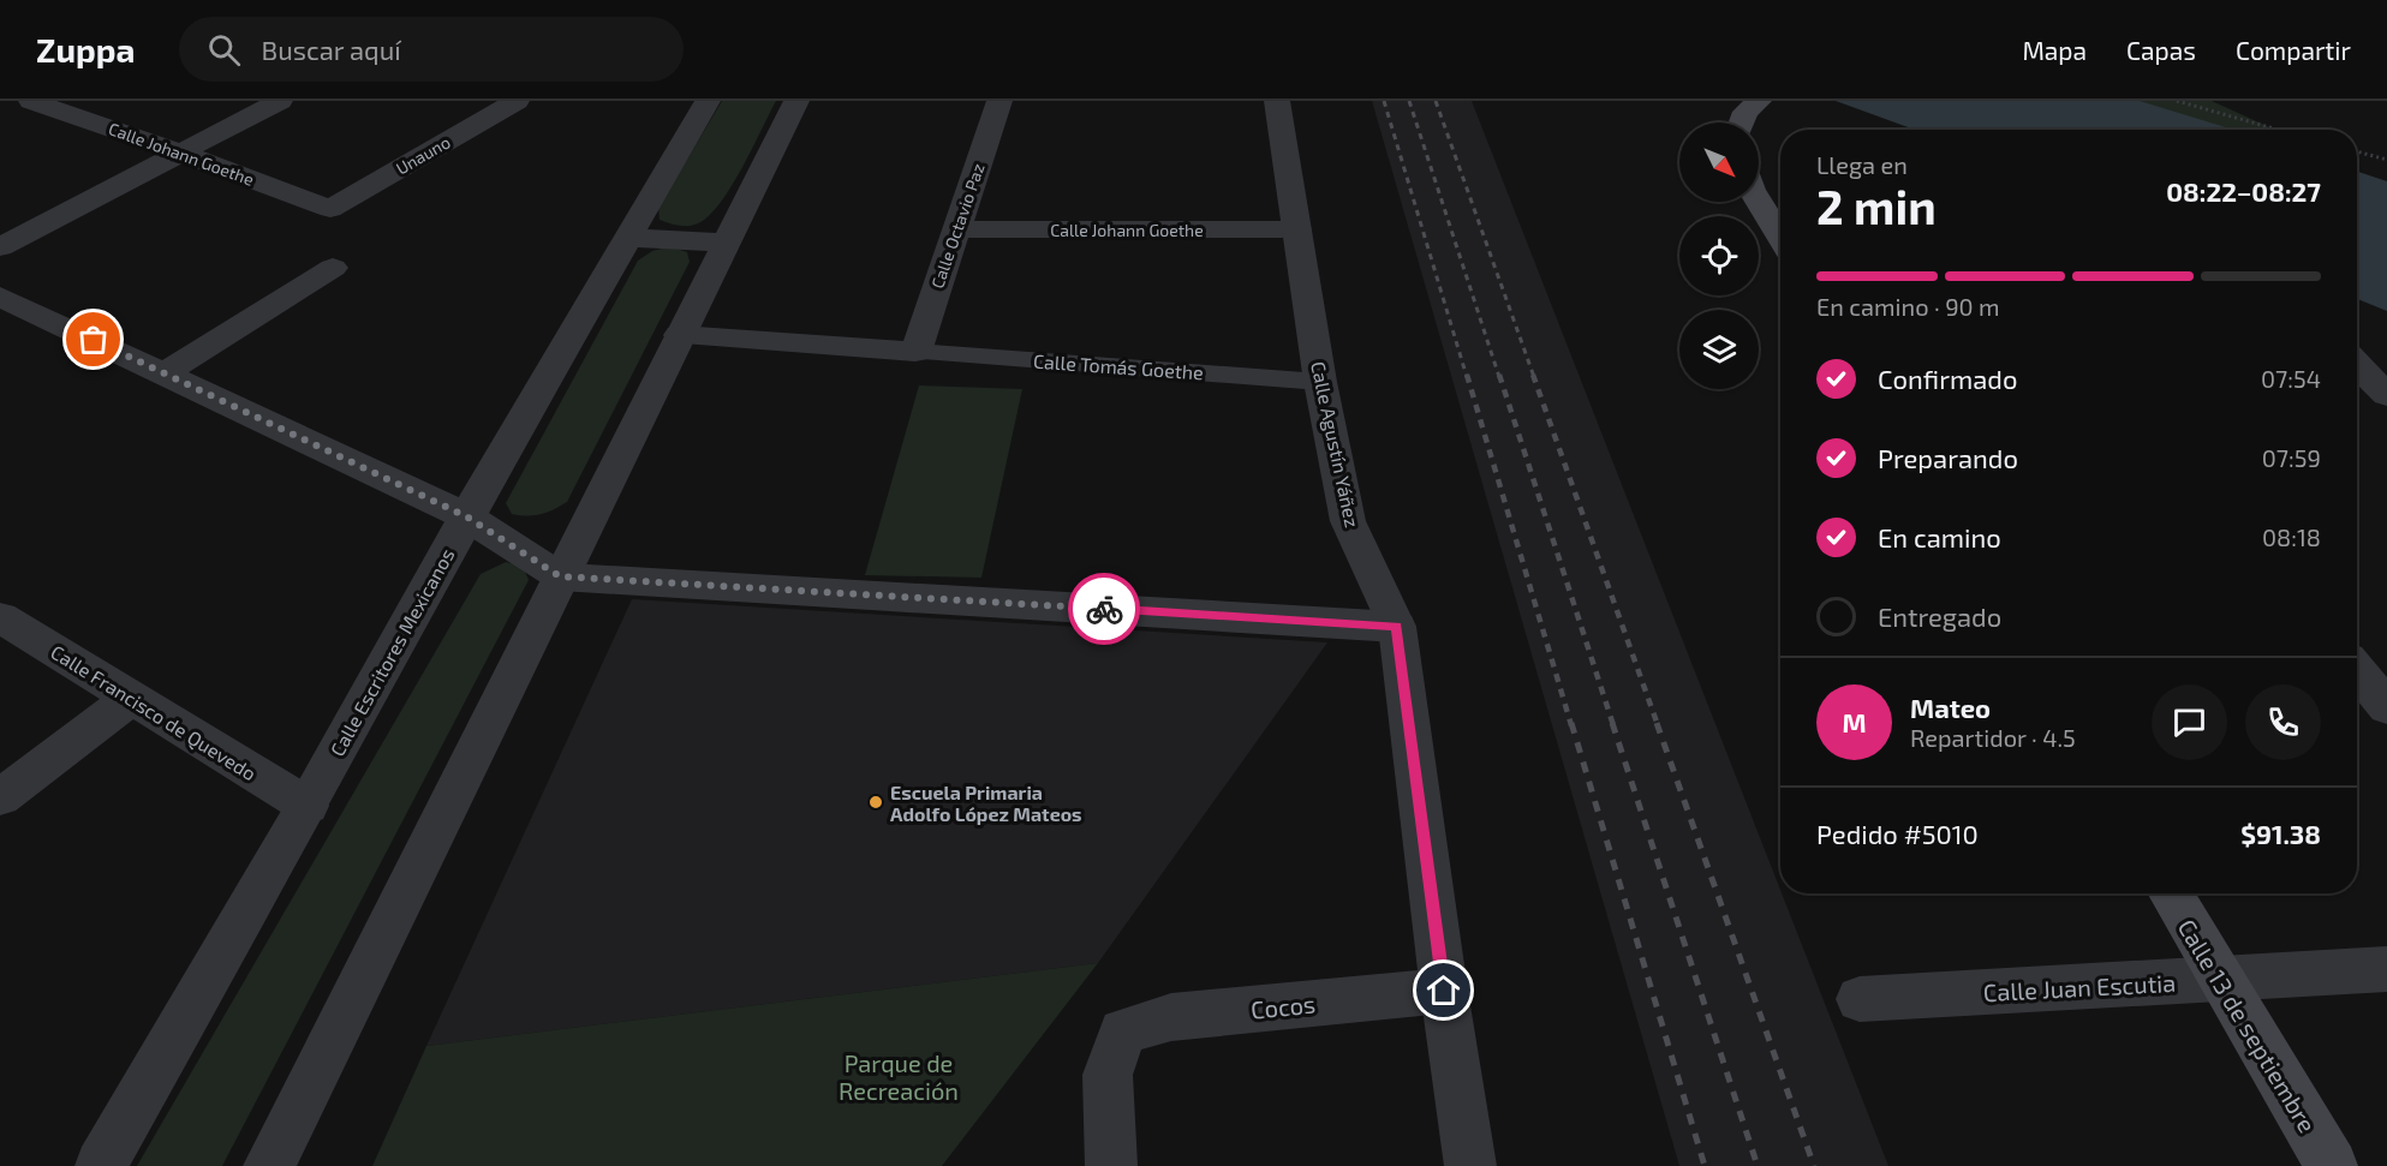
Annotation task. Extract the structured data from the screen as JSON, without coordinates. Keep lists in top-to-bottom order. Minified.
{"streets":{"main road":["Calle 13 de septiembre"],"street":["Calle Johann Goethe","Unauno","Calle Octavio Paz","Calle Tomás Goethe","Calle Agustín Yáñez","Calle Escritores Mexicanos","Calle Francisco de Quevedo","Calle Juan Escutia","Cocos"]},"crossings":[["Calle Johann Goethe","Unauno"],["Calle Johann Goethe","Calle Octavio Paz"],["Calle Johann Goethe","Calle Agustín Yáñez"],["Calle Octavio Paz","Calle Tomás Goethe"],["Calle Tomás Goethe","Calle Agustín Yáñez"],["Calle Agustín Yáñez","Cocos"],["Calle Escritores Mexicanos","Calle Francisco de Quevedo"],["Calle Juan Escutia","Calle 13 de septiembre"]],"parks":["Parque de Recreación"],"places":["Escuela Primaria Adolfo López Mateos"],"north":"bottom right","page":{"header":"Zuppa","search":"Buscar aquí","nav":["Mapa","Capas","Compartir"],"heading":["2 min","Llega en","08:22–08:27"],"panel":["Mateo","Repartidor · 4.5","Pedido #5010","$91.38"],"bar":"En camino · 90 m","list":[["Confirmado","07:54"],["Preparando","07:59"],["En camino","08:18"],"Entregado"],"round":"M"}}
